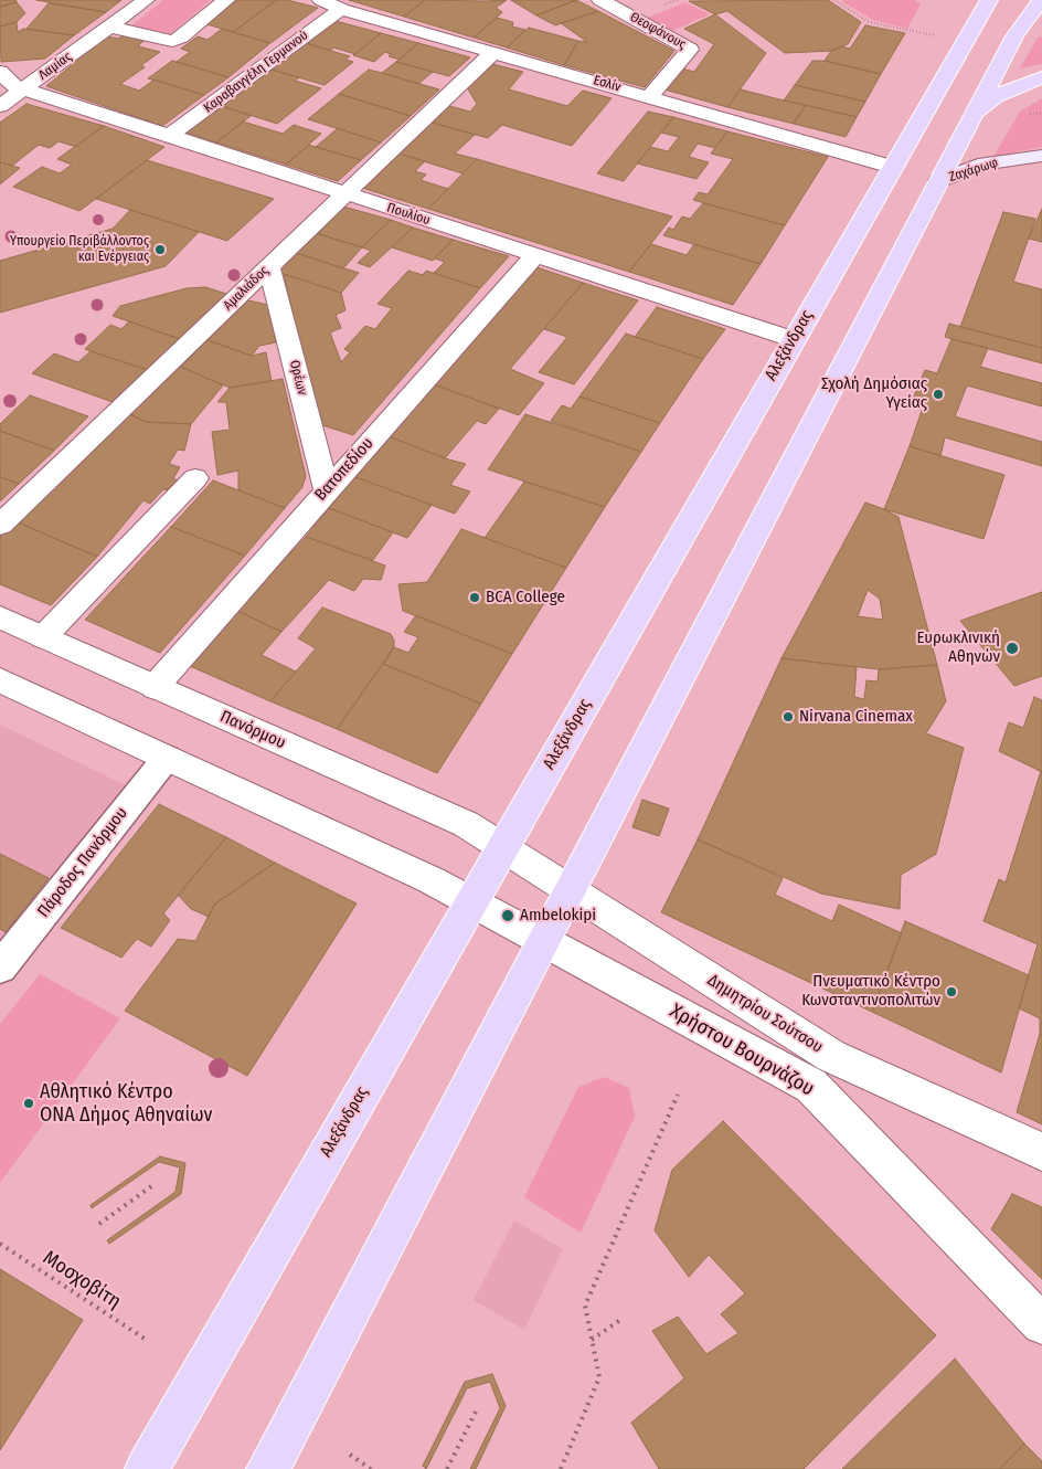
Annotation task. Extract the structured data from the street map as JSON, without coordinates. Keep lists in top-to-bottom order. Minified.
{"streets":{"main road":["Ζαχάρωφ","Αλεξάνδρας"],"street":["Θεοφάνους","Λαμίας","Καραβαγγέλη Γερμανού","Εσλίν","Πουλίου","Αμαλιάδος","Ορέων","Βατοπεδίου","Πανόρμου","Πάροδος Πανόρμου","Δημητρίου Σούτσου","Χρήστου Βουρνάζου"],"path":["Μοσχοβίτη"]},"crossings":[["Θεοφάνους","Εσλίν"],["Λαμίας","Πουλίου"],["Καραβαγγέλη Γερμανού","Εσλίν"],["Καραβαγγέλη Γερμανού","Πουλίου"],["Εσλίν","Αμαλιάδος"],["Εσλίν","Αλεξάνδρας"],["Πουλίου","Αμαλιάδος"],["Πουλίου","Αλεξάνδρας"],["Πουλίου","Βατοπεδίου"],["Αμαλιάδος","Ορέων"],["Αλεξάνδρας","Πανόρμου"],["Αλεξάνδρας","Δημητρίου Σούτσου"],["Αλεξάνδρας","Χρήστου Βουρνάζου"],["Ορέων","Βατοπεδίου"],["Βατοπεδίου","Πανόρμου"],["Πανόρμου","Δημητρίου Σούτσου"]],"places":["Υπουργείο Περιβάλλοντος και Ενέργειας","Σχολή Δημόσιας Υγείας","BCA College","Ευρωκλινική Αθηνών","Nirvana Cinemax","Ambelokipi","Πνευματικό Κέντρο Κωνσταντινοπολιτών","Αθλητικό Κέντρο ΟΝΑ Δήμος Αθηναίων"]}
